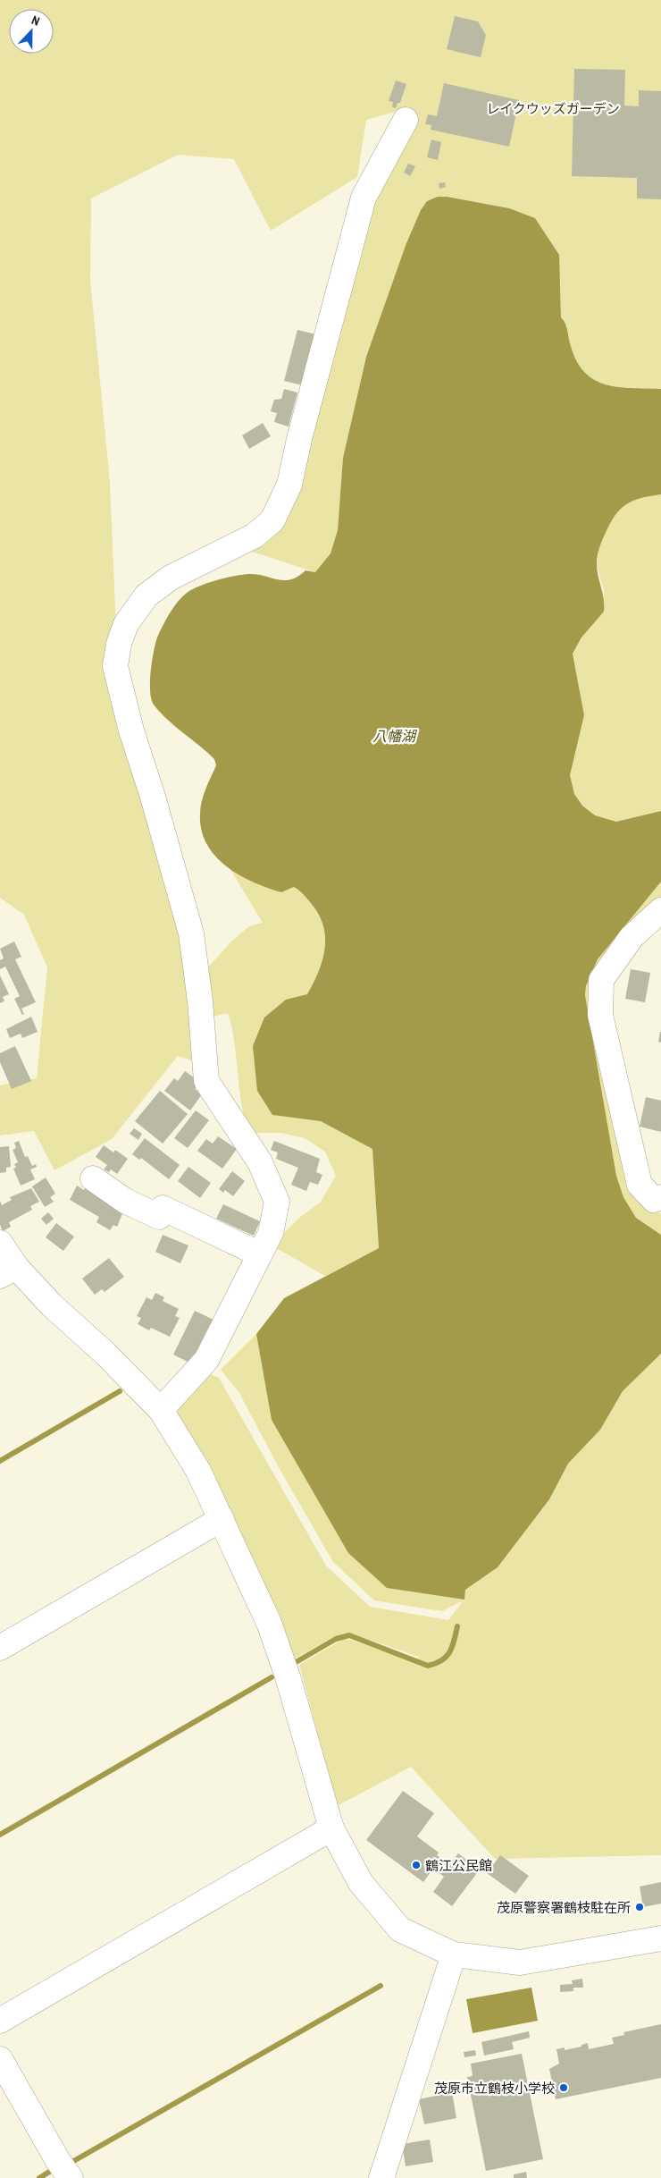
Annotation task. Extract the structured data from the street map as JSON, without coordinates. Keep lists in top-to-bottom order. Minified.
{"water":["八幡湖"],"parks":["レイクウッズガーデン"],"places":["鶴江公民館","茂原警察署鶴枝駐在所","茂原市立鶴枝小学校"],"north":"top"}
